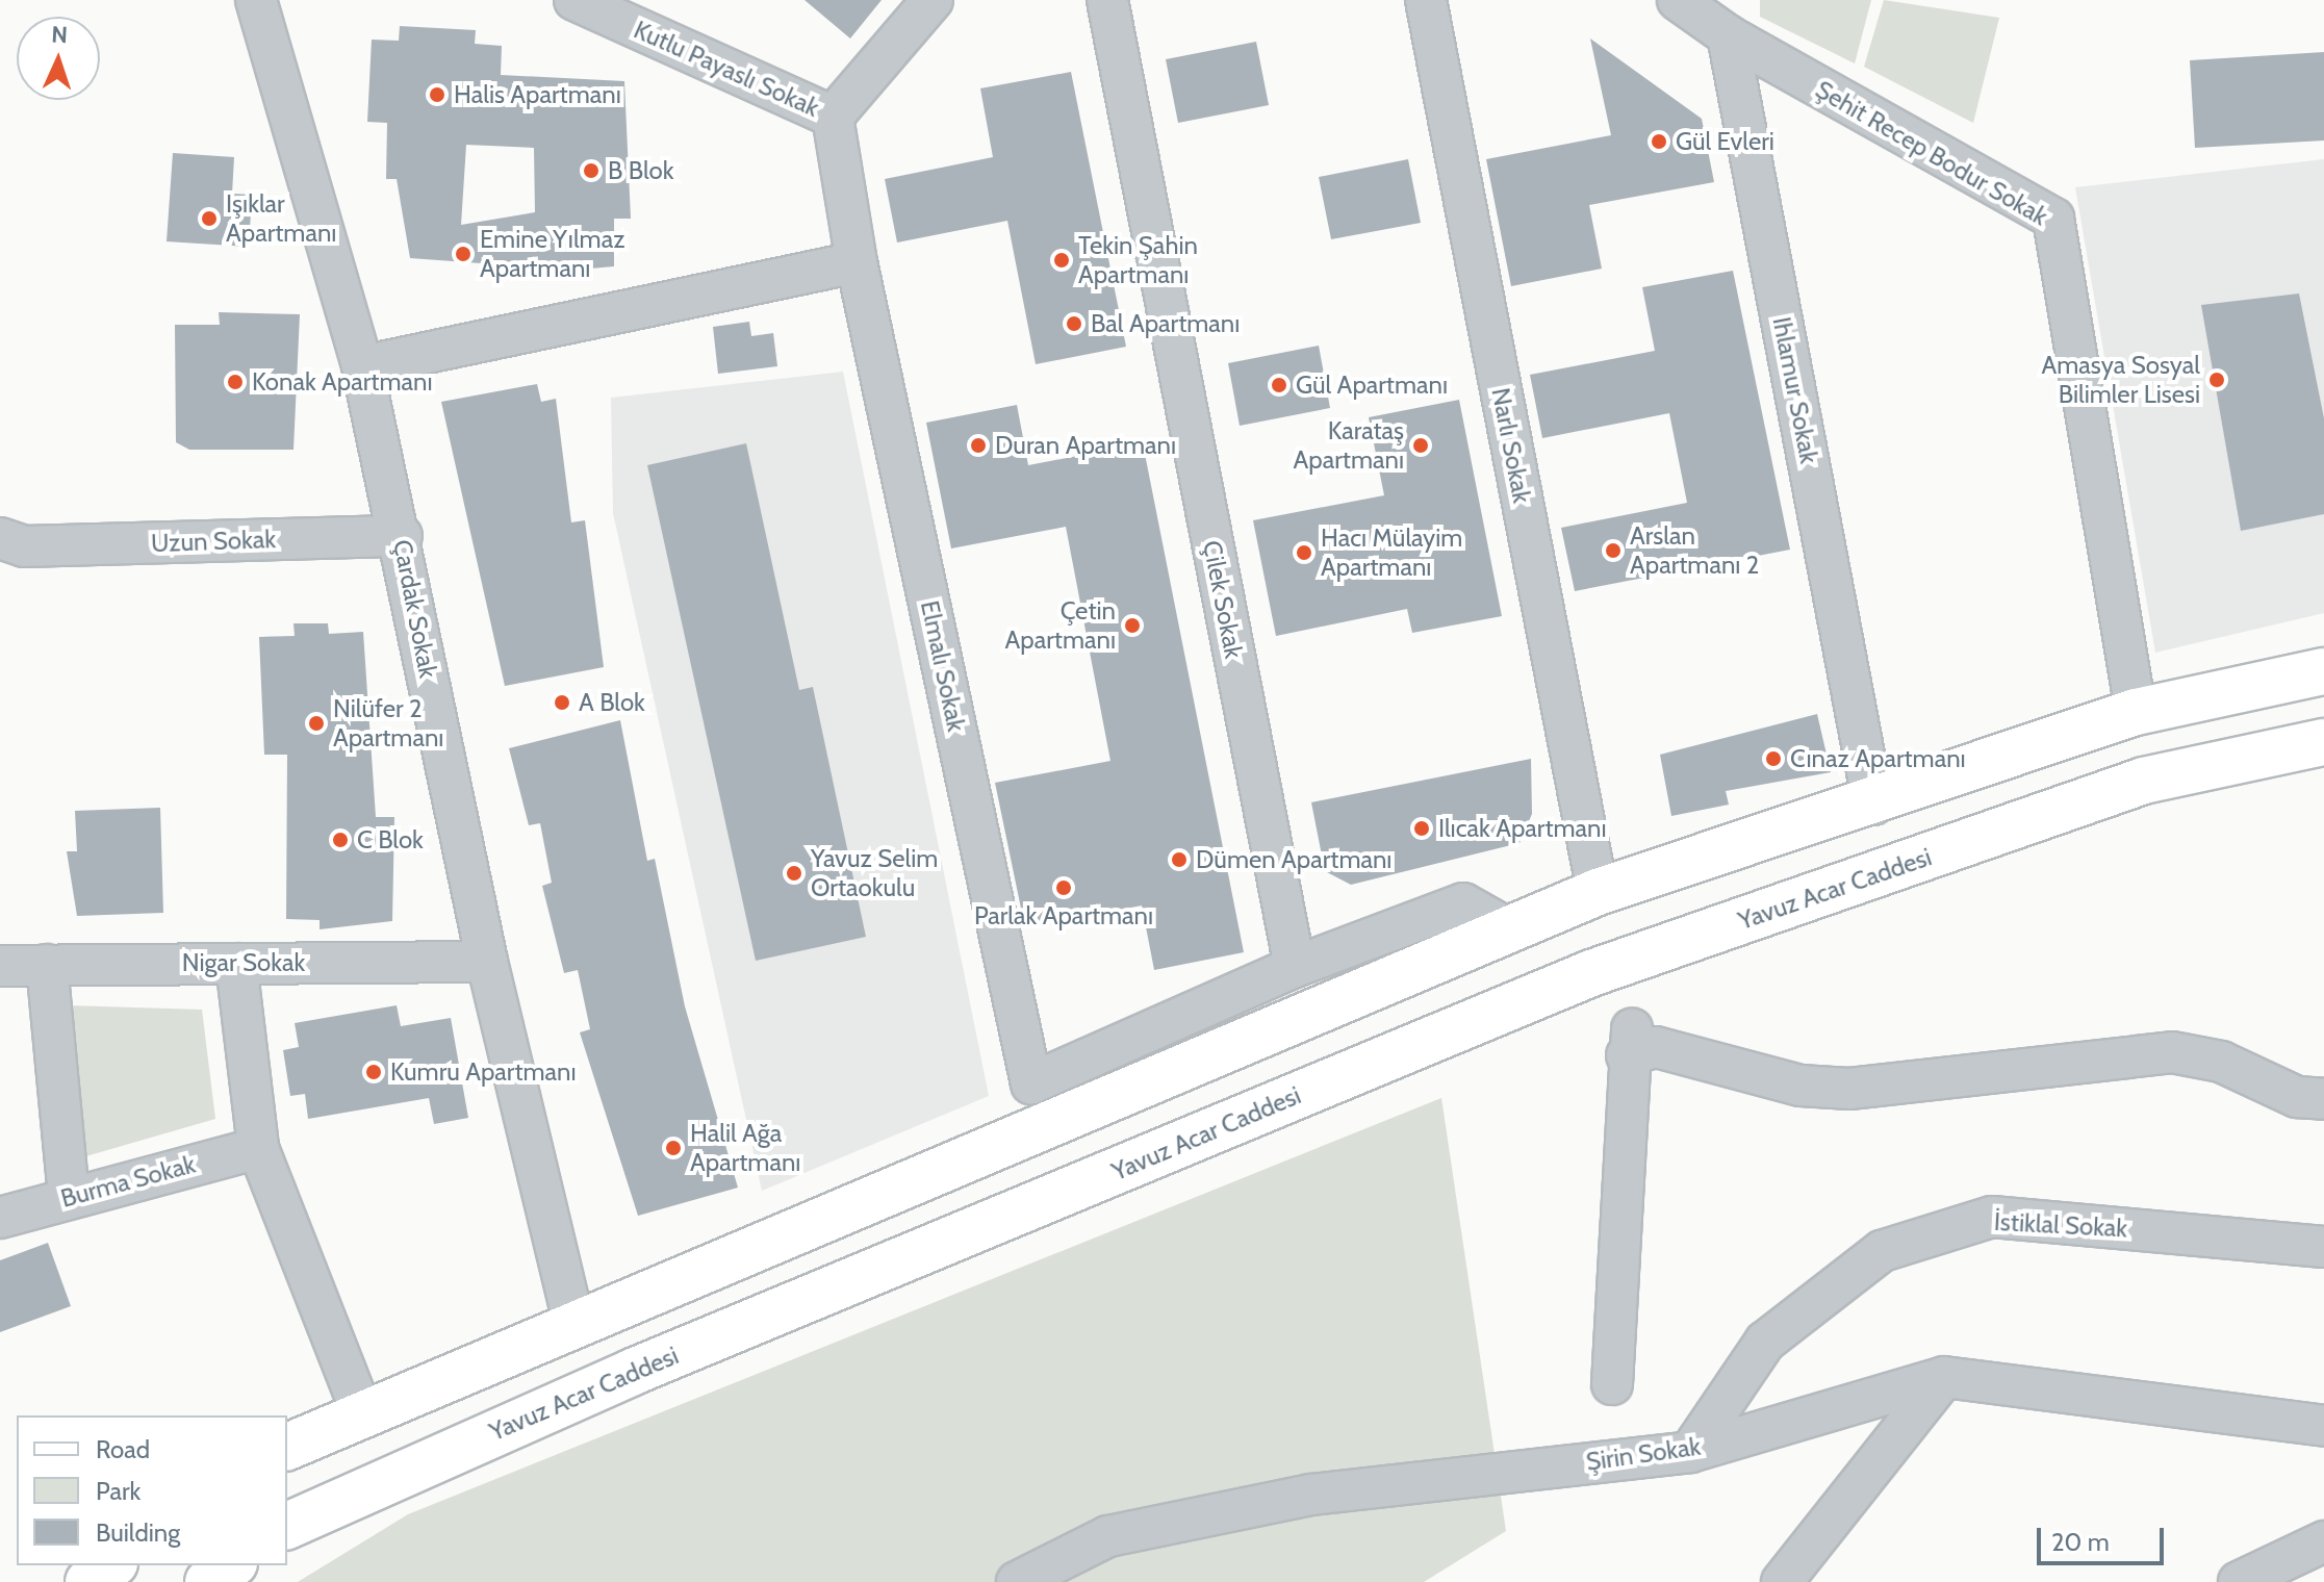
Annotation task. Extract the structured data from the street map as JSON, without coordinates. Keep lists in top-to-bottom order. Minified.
{"streets":{"main road":["Yavuz Acar Caddesi"],"street":["Kutlu Payaslı Sokak","Şehit Recep Bodur Sokak","Ihlamur Sokak","Narlı Sokak","Uzun Sokak","Çilek Sokak","Çardak Sokak","Elmalı Sokak","Nigar Sokak","Burma Sokak","İstiklal Sokak","Şirin Sokak"]},"crossings":[["Kutlu Payaslı Sokak","Elmalı Sokak"],["Şehit Recep Bodur Sokak","Ihlamur Sokak"],["Uzun Sokak","Çardak Sokak"],["Çilek Sokak","Elmalı Sokak"],["Çardak Sokak","Nigar Sokak"],["İstiklal Sokak","Şirin Sokak"]],"places":["Halis Apartmanı","Gül Evleri","B Blok","Işıklar Apartmanı","Emine Yılmaz Apartmanı","Tekin Şahin Apartmanı","Bal Apartmanı","Amasya Sosyal Bilimler Lisesi","Konak Apartmanı","Gül Apartmanı","Duran Apartmanı","Karataş Apartmanı","Arslan Apartmanı 2","Hacı Mülayim Apartmanı","Çetin Apartmanı","A Blok","Nilüfer 2 Apartmanı","Cınaz Apartmanı","Ilıcak Apartmanı","C Blok","Dümen Apartmanı","Yavuz Selim Ortaokulu","Parlak Apartmanı","Kumru Apartmanı","Halil Ağa Apartmanı"],"legend":["Road","Park","Building"],"scale_bar":"20 m","north":"top"}
